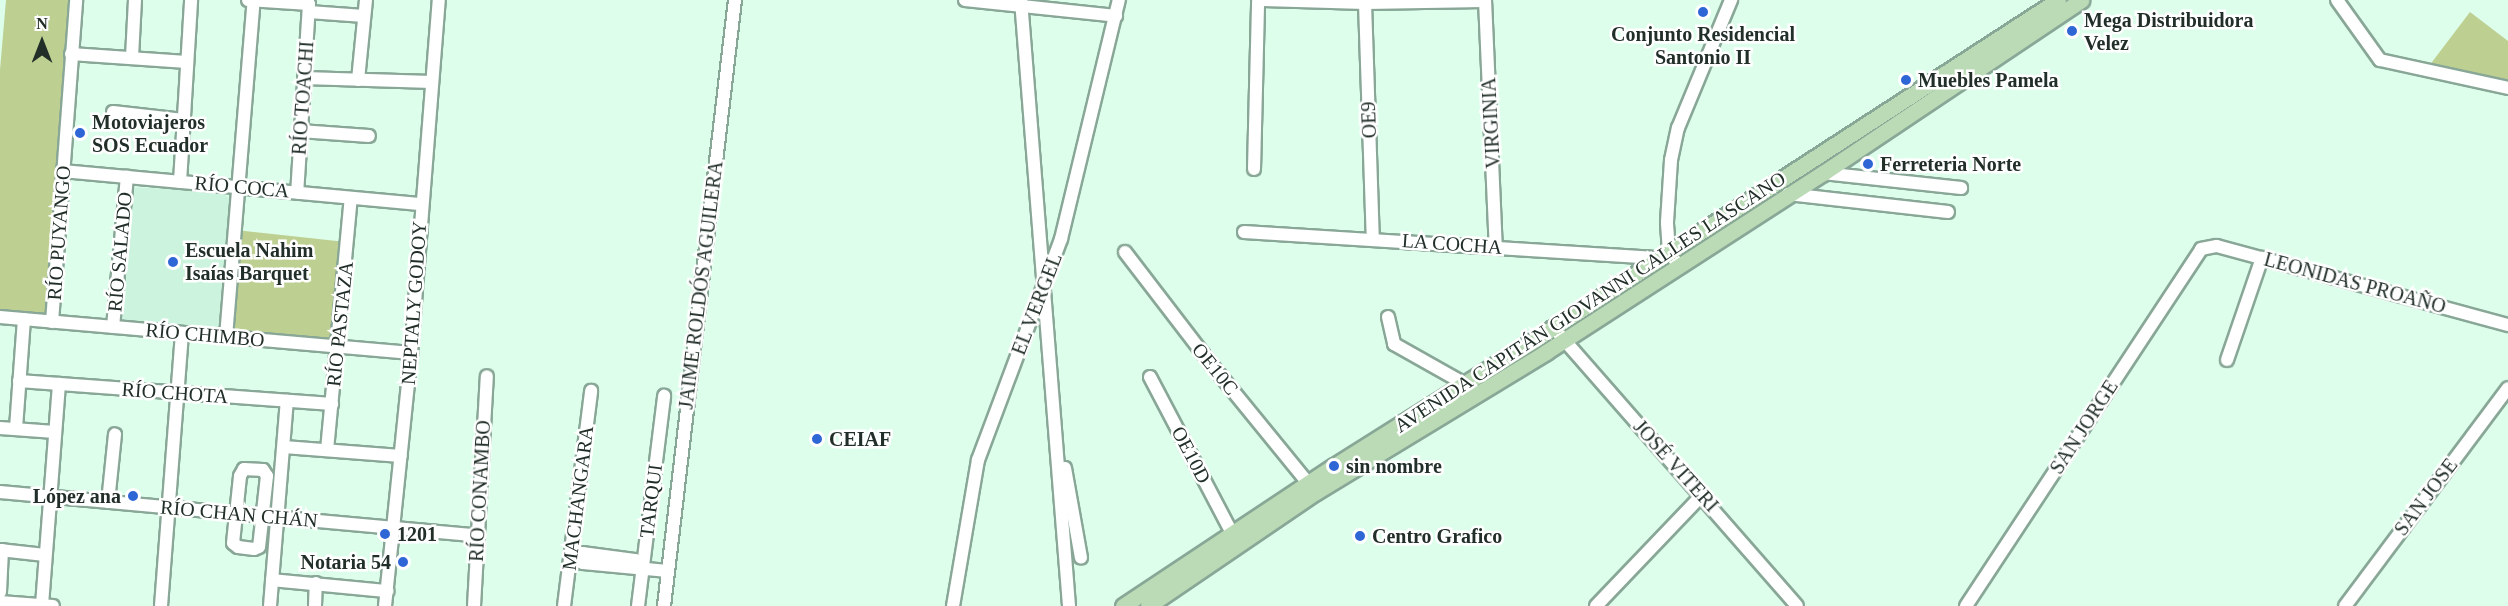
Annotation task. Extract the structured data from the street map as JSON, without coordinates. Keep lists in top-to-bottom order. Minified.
{"streets":{"main road":["AVENIDA CAPITÁN GIOVANNI CALLES LASCANO"],"street":["RÍO TOACHI","OE9","VIRGINIA","RÍO COCA","RÍO PUYANGO","LA COCHA","RÍO SALADO","LEONIDAS PROAÑO","JAIME ROLDÓS AGUILERA","NEPTALY GODOY","EL VERGEL","RÍO PASTAZA","RÍO CHIMBO","OE10C","RÍO CHOTA","SAN JORGE","OE10D","JOSÉ VITERI","RÍO CONAMBO","SAN JOSE","MACHANGARA","TARQUI","RÍO CHAN CHÁN"]},"crossings":[["RÍO TOACHI","RÍO COCA"],["OE9","LA COCHA"],["VIRGINIA","LA COCHA"],["RÍO COCA","RÍO PUYANGO"],["RÍO COCA","RÍO SALADO"],["RÍO COCA","NEPTALY GODOY"],["RÍO COCA","RÍO PASTAZA"],["RÍO PUYANGO","RÍO CHIMBO"],["LA COCHA","AVENIDA CAPITÁN GIOVANNI CALLES LASCANO"],["RÍO SALADO","RÍO CHIMBO"],["LEONIDAS PROAÑO","SAN JORGE"],["AVENIDA CAPITÁN GIOVANNI CALLES LASCANO","OE10C"],["AVENIDA CAPITÁN GIOVANNI CALLES LASCANO","OE10D"],["AVENIDA CAPITÁN GIOVANNI CALLES LASCANO","JOSÉ VITERI"],["NEPTALY GODOY","RÍO CHIMBO"],["NEPTALY GODOY","RÍO CHAN CHÁN"],["RÍO PASTAZA","RÍO CHIMBO"],["RÍO PASTAZA","RÍO CHOTA"],["RÍO CONAMBO","RÍO CHAN CHÁN"]],"places":["Conjunto Residencial Santonio II","Mega Distribuidora Velez","Muebles Pamela","Motoviajeros SOS Ecuador","Ferreteria Norte","Escuela Nahim Isaías Barquet","CEIAF","sin nombre","López ana","1201","Centro Grafico","Notaria 54"],"north":"top"}
